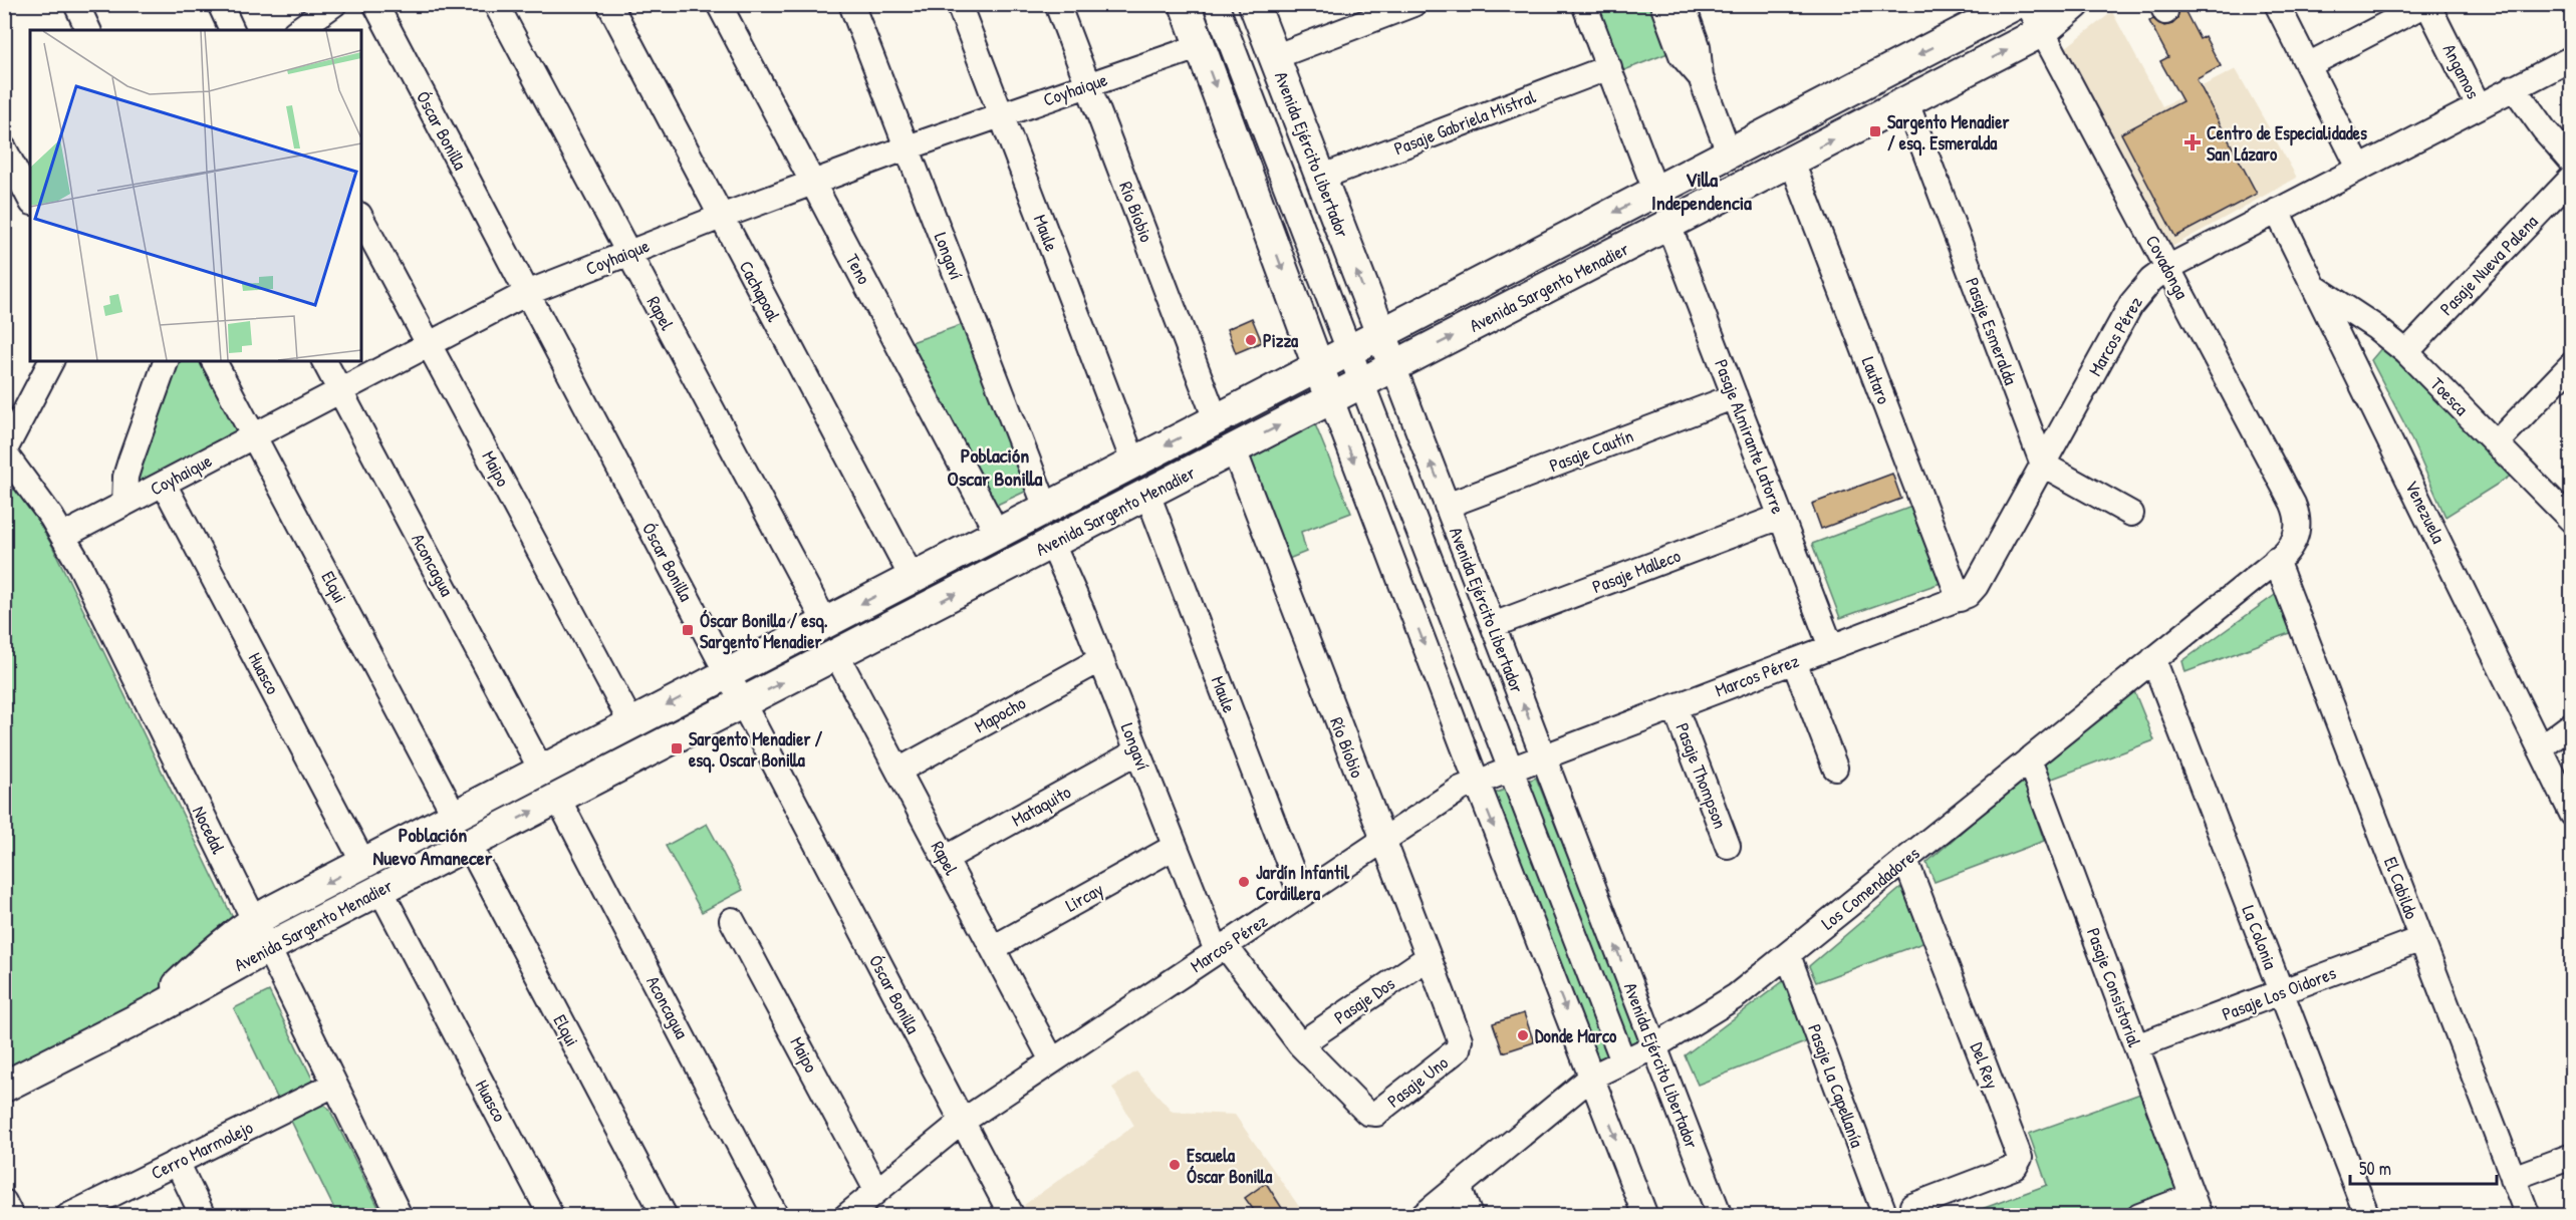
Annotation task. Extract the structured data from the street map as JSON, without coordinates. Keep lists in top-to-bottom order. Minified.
{"streets":{"main road":["Avenida Ejército Libertador","Avenida Sargento Menadier"],"street":["Angamos","Coyhaique","Pasaje Gabriela Mistral","Óscar Bonilla","Río Bíobio","Maule","Longaví","Pasaje Nueva Palena","Covadonga","Teno","Cachapoal","Rapel","Pasaje Esmeralda","Marcos Pérez","Lautaro","Toesca","Pasaje Almirante Latorre","Pasaje Cautín","Maipo","Venezuela","Aconcagua","Pasaje Malleco","Elqui","Huasco","Mapocho","Pasaje Thompson","Mataquito","Nocedal","Los Comendadores","El Cabildo","Lircay","La Colonia","Pasaje Consistorial","Pasaje Los Oidores","Pasaje Dos","Del Rey","Pasaje Uno","Pasaje La Capellanía","Cerro Marmolejo"]},"crossings":[["Angamos","Marcos Pérez"],["Coyhaique","Óscar Bonilla"],["Coyhaique","Río Bíobio"],["Coyhaique","Maule"],["Coyhaique","Longaví"],["Coyhaique","Teno"],["Coyhaique","Cachapoal"],["Coyhaique","Rapel"],["Coyhaique","Maipo"],["Coyhaique","Aconcagua"],["Coyhaique","Elqui"],["Coyhaique","Huasco"],["Coyhaique","Nocedal"],["Pasaje Gabriela Mistral","Avenida Ejército Libertador"],["Óscar Bonilla","Avenida Sargento Menadier"],["Óscar Bonilla","Marcos Pérez"],["Avenida Ejército Libertador","Avenida Sargento Menadier"],["Avenida Ejército Libertador","Marcos Pérez"],["Avenida Ejército Libertador","Pasaje Cautín"],["Avenida Ejército Libertador","Pasaje Malleco"],["Avenida Ejército Libertador","Los Comendadores"],["Río Bíobio","Avenida Sargento Menadier"],["Río Bíobio","Marcos Pérez"],["Río Bíobio","Pasaje Dos"],["Río Bíobio","Pasaje Uno"],["Maule","Avenida Sargento Menadier"],["Maule","Marcos Pérez"],["Longaví","Avenida Sargento Menadier"],["Longaví","Marcos Pérez"],["Longaví","Mapocho"],["Longaví","Mataquito"],["Longaví","Lircay"],["Longaví","Pasaje Dos"],["Longaví","Pasaje Uno"],["Pasaje Nueva Palena","Toesca"],["Covadonga","Avenida Sargento Menadier"],["Covadonga","Marcos Pérez"],["Covadonga","Los Comendadores"],["Teno","Avenida Sargento Menadier"],["Avenida Sargento Menadier","Cachapoal"],["Avenida Sargento Menadier","Rapel"],["Avenida Sargento Menadier","Pasaje Esmeralda"],["Avenida Sargento Menadier","Lautaro"],["Avenida Sargento Menadier","Pasaje Almirante Latorre"],["Avenida Sargento Menadier","Maipo"],["Avenida Sargento Menadier","Aconcagua"],["Avenida Sargento Menadier","Elqui"],["Avenida Sargento Menadier","Huasco"],["Avenida Sargento Menadier","Nocedal"],["Rapel","Marcos Pérez"],["Rapel","Mapocho"],["Rapel","Mataquito"],["Rapel","Lircay"],["Pasaje Esmeralda","Marcos Pérez"],["Marcos Pérez","Lautaro"],["Marcos Pérez","Pasaje Almirante Latorre"],["Marcos Pérez","Maipo"],["Marcos Pérez","Venezuela"],["Marcos Pérez","Pasaje Thompson"],["Toesca","Venezuela"],["Pasaje Almirante Latorre","Pasaje Cautín"],["Pasaje Almirante Latorre","Pasaje Malleco"],["Nocedal","Cerro Marmolejo"],["Los Comendadores","El Cabildo"],["Los Comendadores","La Colonia"],["Los Comendadores","Pasaje Consistorial"],["Los Comendadores","Del Rey"],["Los Comendadores","Pasaje La Capellanía"],["El Cabildo","Pasaje Los Oidores"],["La Colonia","Pasaje Los Oidores"],["Pasaje Consistorial","Pasaje Los Oidores"]],"one_way":["Avenida Ejército Libertador"],"districts":["Villa Independencia","Población Oscar Bonilla","Población Nuevo Amanecer"],"places":{"transit":["Sargento Menadier / esq. Esmeralda","Óscar Bonilla / esq. Sargento Menadier","Sargento Menadier / esq. Oscar Bonilla"],"health":["Centro de Especialidades San Lázaro"],"other":["Pizza","Jardín Infantil Cordillera","Donde Marco","Escuela Óscar Bonilla"]},"scale_bar":"50 m"}
